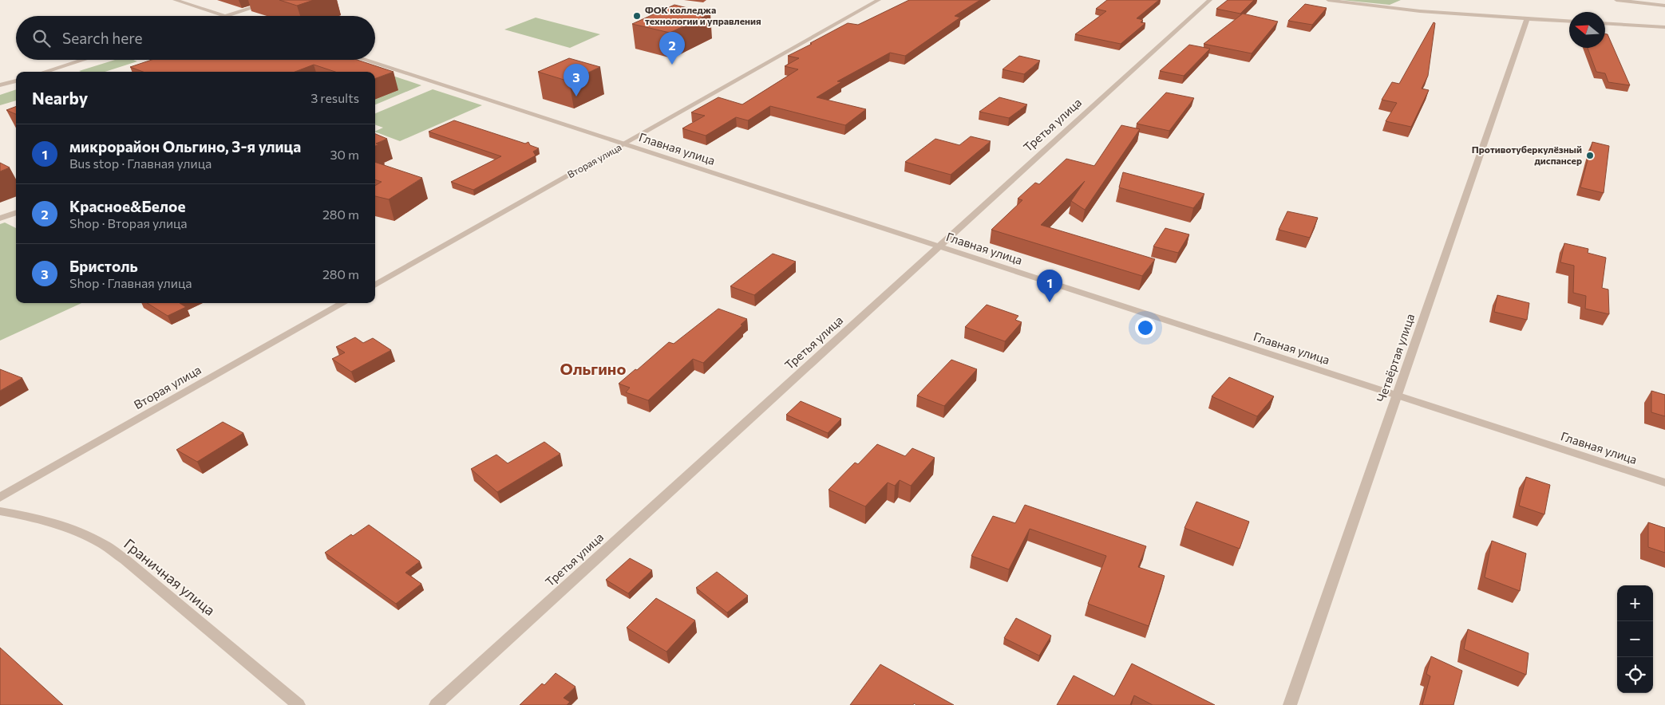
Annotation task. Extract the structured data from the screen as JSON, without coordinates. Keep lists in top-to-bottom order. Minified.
{"streets":{"street":["Третья улица","Главная улица","Вторая улица","Четвёртая улица","Граничная улица"]},"crossings":[["Третья улица","Главная улица"],["Главная улица","Вторая улица"],["Главная улица","Четвёртая улица"]],"districts":["Ольгино"],"places":["ФОК колледжа технологии и управления","Противотуберкулёзный диспансер"],"north":"left","page":{"search":"Search here","pins":["2","3","1"],"heading":["Nearby","3 results"],"list":[{"mark":"1","name":"микрорайон Ольгино, 3-я улица","note":"Bus stop · Главная улица","value":"30 m"},{"mark":"2","name":"Красное&Белое","note":"Shop · Вторая улица","value":"280 m"},{"mark":"3","name":"Бристоль","note":"Shop · Главная улица","value":"280 m"}],"map_buttons":["+","−"]}}
